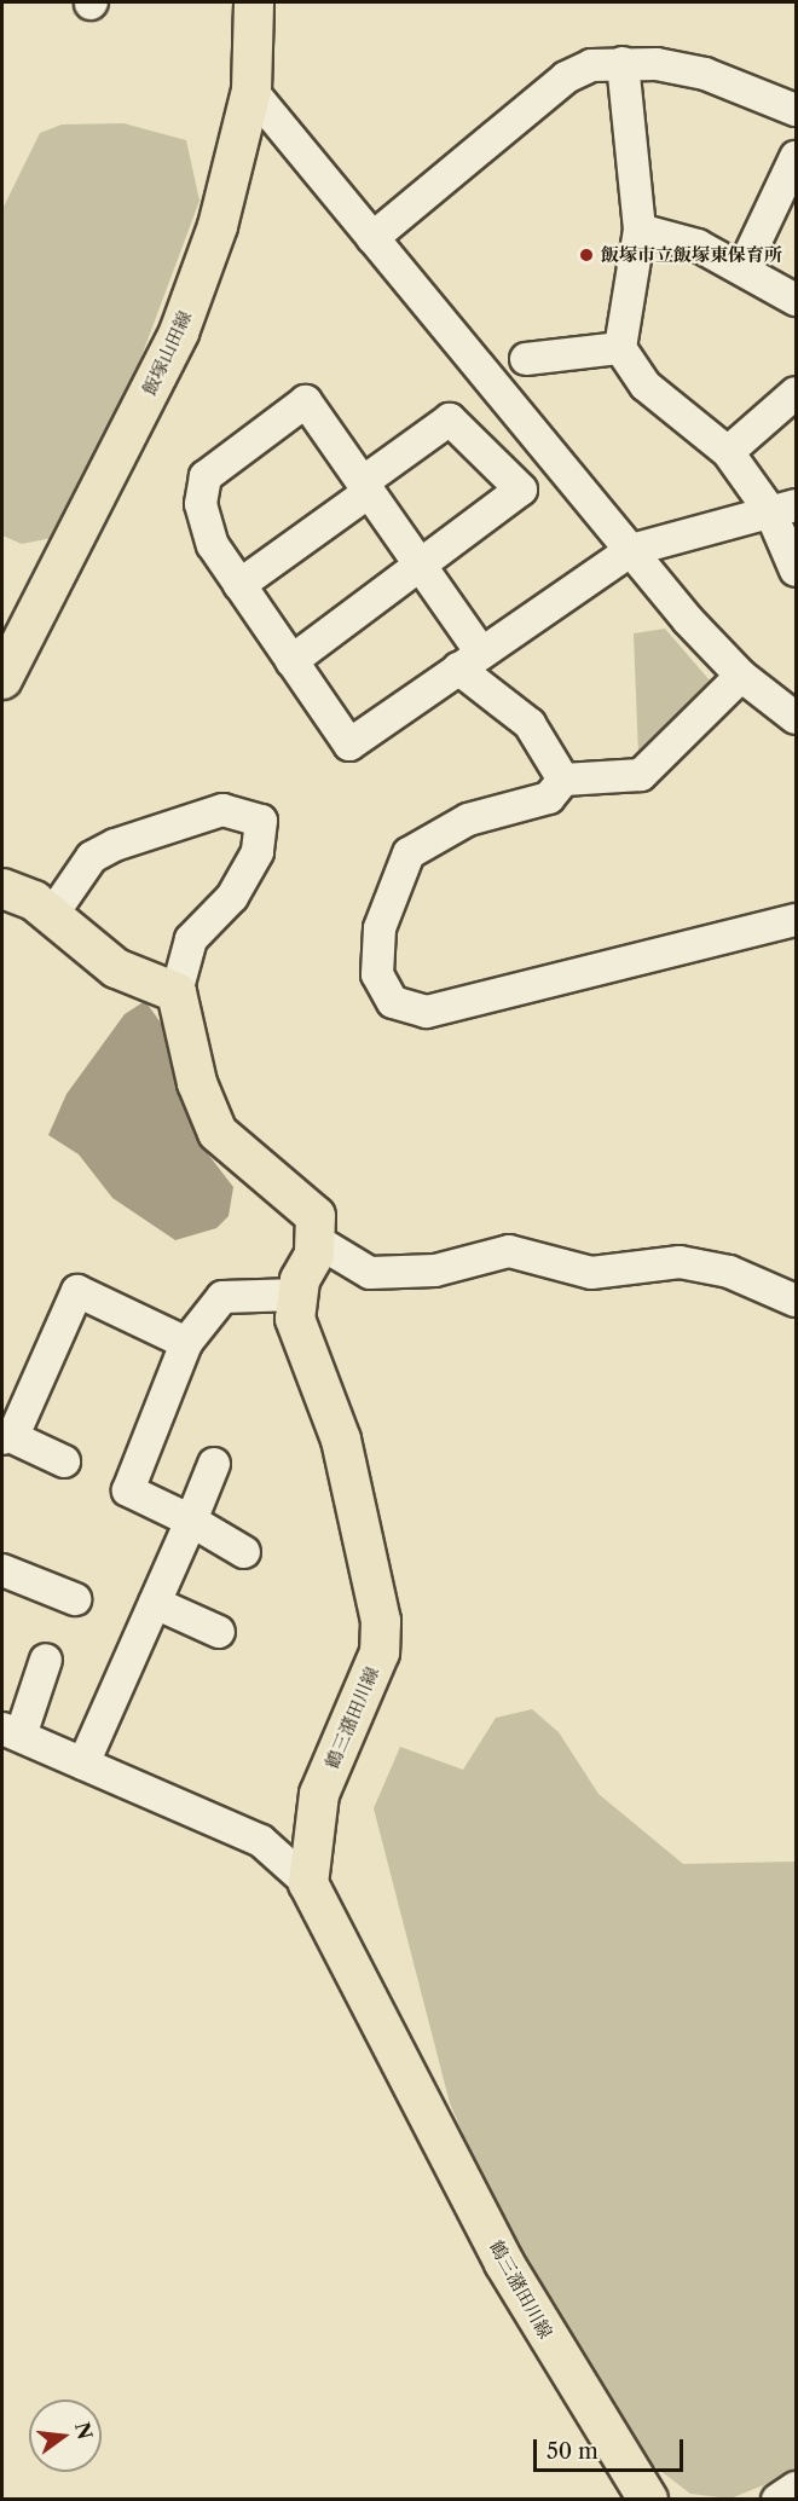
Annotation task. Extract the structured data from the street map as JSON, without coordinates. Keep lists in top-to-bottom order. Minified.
{"streets":{"main road":["飯塚山田線","鶴三潴田川線"]},"places":["飯塚市立飯塚東保育所"],"scale_bar":"50 m","north":"right"}
